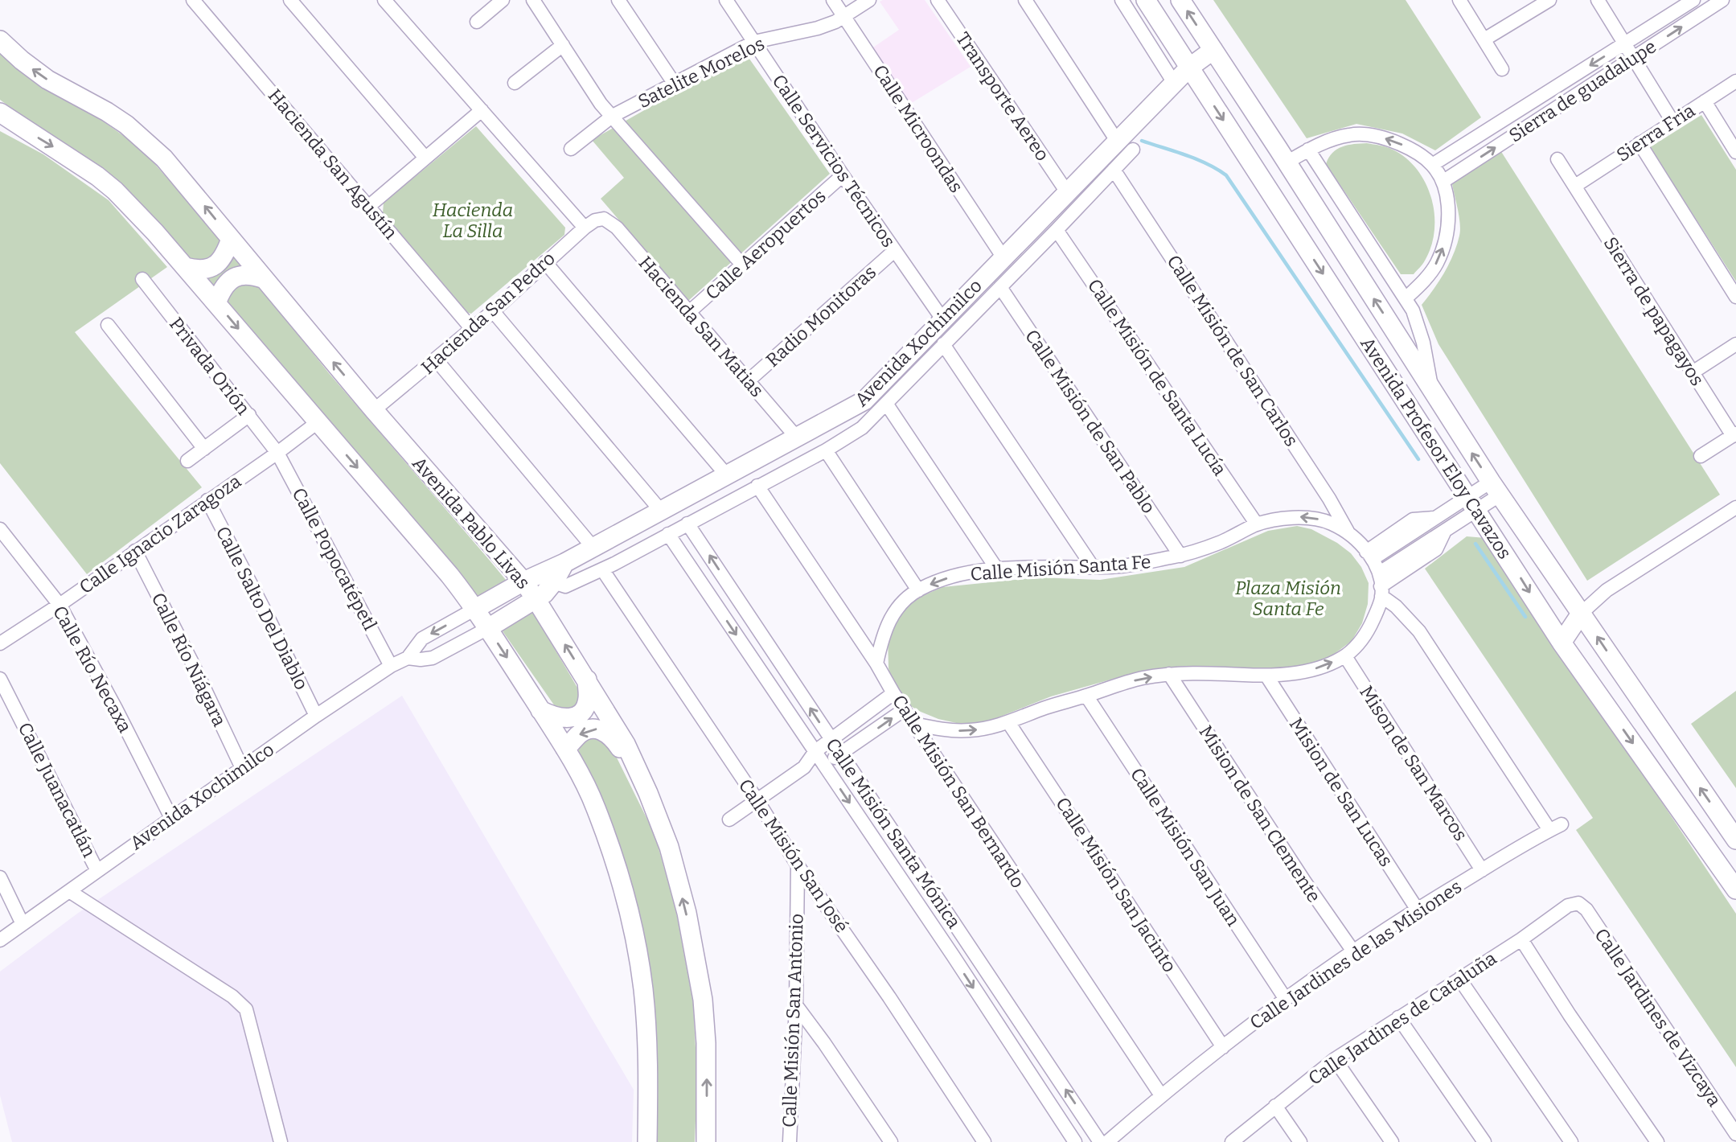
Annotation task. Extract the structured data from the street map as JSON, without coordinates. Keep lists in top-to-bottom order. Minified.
{"streets":{"main road":["Avenida Xochimilco","Avenida Profesor Eloy Cavazos","Avenida Pablo Livas"],"street":["Satelite Morelos","Sierra de guadalupe","Transporte Aereo","Calle Microondas","Sierra Fria","Calle Servicios Técnicos","Hacienda San Agustín","Calle Aeropuertos","Sierra de papagayos","Hacienda San Pedro","Radio Monitoras","Hacienda San Matias","Calle Misión de San Carlos","Privada Orión","Calle Misión de Santa Lucía","Calle Misión de San Pablo","Calle Ignacio Zaragoza","Calle Popocatépetl","Calle Misión Santa Fe","Calle Salto Del Diablo","Calle Río Niágara","Calle Río Necaxa","Mison de San Marcos","Calle Juanacatlán","Calle Misión San Bernardo","Mision de San Lucas","Mision de San Clemente","Calle Misión Santa Mónica","Calle Misión San Juan","Calle Misión San José","Calle Misión San Jacinto","Calle Jardines de las Misiones","Calle Jardines de Vizcaya","Calle Jardines de Cataluña","Calle Misión San Antonio"]},"crossings":[["Satelite Morelos","Calle Microondas"],["Satelite Morelos","Calle Servicios Técnicos"],["Transporte Aereo","Avenida Xochimilco"],["Calle Microondas","Avenida Xochimilco"],["Sierra Fria","Sierra de papagayos"],["Calle Servicios Técnicos","Calle Aeropuertos"],["Calle Servicios Técnicos","Radio Monitoras"],["Calle Servicios Técnicos","Avenida Xochimilco"],["Hacienda San Agustín","Hacienda San Pedro"],["Calle Aeropuertos","Hacienda San Matias"],["Hacienda San Pedro","Hacienda San Matias"],["Hacienda San Pedro","Avenida Pablo Livas"],["Radio Monitoras","Hacienda San Matias"],["Hacienda San Matias","Avenida Xochimilco"],["Avenida Xochimilco","Avenida Profesor Eloy Cavazos"],["Avenida Xochimilco","Avenida Pablo Livas"],["Avenida Xochimilco","Calle Popocatépetl"],["Avenida Xochimilco","Calle Salto Del Diablo"],["Avenida Xochimilco","Calle Río Niágara"],["Avenida Xochimilco","Calle Río Necaxa"],["Avenida Xochimilco","Calle Juanacatlán"],["Calle Misión de San Carlos","Calle Misión Santa Fe"],["Privada Orión","Calle Ignacio Zaragoza"],["Privada Orión","Calle Popocatépetl"],["Calle Misión de Santa Lucía","Calle Misión Santa Fe"],["Calle Misión de San Pablo","Calle Misión Santa Fe"],["Calle Ignacio Zaragoza","Calle Popocatépetl"],["Calle Ignacio Zaragoza","Calle Salto Del Diablo"],["Calle Ignacio Zaragoza","Calle Río Niágara"],["Calle Ignacio Zaragoza","Calle Río Necaxa"],["Calle Misión Santa Fe","Mison de San Marcos"],["Calle Misión Santa Fe","Calle Misión San Bernardo"],["Calle Misión Santa Fe","Mision de San Lucas"],["Calle Misión Santa Fe","Mision de San Clemente"],["Calle Misión Santa Fe","Calle Misión San Juan"],["Calle Misión Santa Fe","Calle Misión San Jacinto"],["Mison de San Marcos","Calle Jardines de las Misiones"],["Calle Misión San Bernardo","Calle Jardines de las Misiones"],["Mision de San Lucas","Calle Jardines de las Misiones"],["Mision de San Clemente","Calle Jardines de las Misiones"],["Calle Misión San Juan","Calle Jardines de las Misiones"],["Calle Misión San José","Calle Misión San Antonio"],["Calle Misión San Jacinto","Calle Jardines de las Misiones"],["Calle Jardines de Vizcaya","Calle Jardines de Cataluña"]],"parks":["Hacienda La Silla","Plaza Misión Santa Fe"]}
